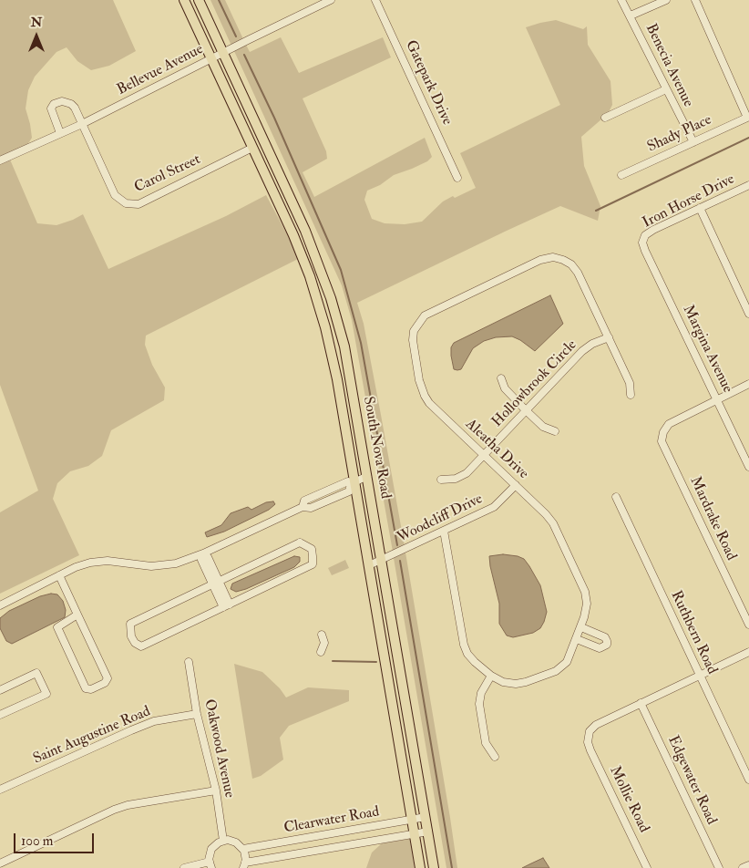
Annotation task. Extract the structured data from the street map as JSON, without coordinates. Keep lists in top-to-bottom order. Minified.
{"streets":{"main road":["South Nova Road"],"street":["Benecia Avenue","Bellevue Avenue","Gatepark Drive","Shady Place","Carol Street","Iron Horse Drive","Margina Avenue","Hollowbrook Circle","Aleatha Drive","Woodcliff Drive","Mardrake Road","Ruthbern Road","Saint Augustine Road","Oakwood Avenue","Edgewater Road","Mollie Road","Clearwater Road"]},"crossings":[["Benecia Avenue","Shady Place"],["Bellevue Avenue","Carol Street"],["Bellevue Avenue","South Nova Road"],["Carol Street","South Nova Road"],["Iron Horse Drive","Margina Avenue"],["Margina Avenue","Mardrake Road"],["Hollowbrook Circle","Aleatha Drive"],["South Nova Road","Woodcliff Drive"],["South Nova Road","Clearwater Road"],["Aleatha Drive","Woodcliff Drive"],["Saint Augustine Road","Oakwood Avenue"],["Edgewater Road","Mollie Road"]],"scale_bar":"100 m","north":"top"}
